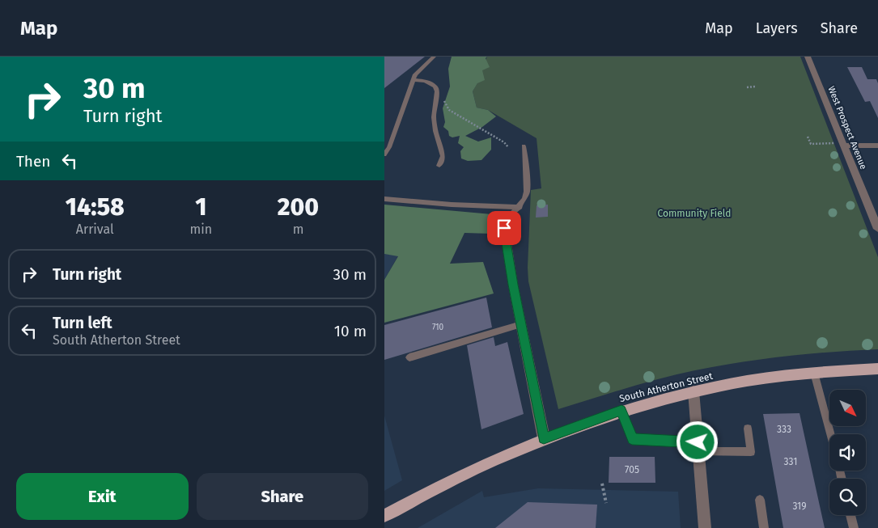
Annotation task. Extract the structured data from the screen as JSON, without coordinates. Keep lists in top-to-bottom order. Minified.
{"streets":{"main road":["South Atherton Street"],"street":["West Prospect Avenue"]},"parks":["Community Field"],"house_numbers":["710","333","331","705","319"],"north":"bottom right","page":{"header":"Map","nav":["Map","Layers","Share"],"turn":["30 m","Turn right"],"then":"Then","eta":["14:58","Arrival","1","min","200","m"],"list":[{"name":"Turn right","value":"30 m"},{"name":"Turn left","note":"South Atherton Street","value":"10 m"}],"buttons":["Exit","Share"]}}
